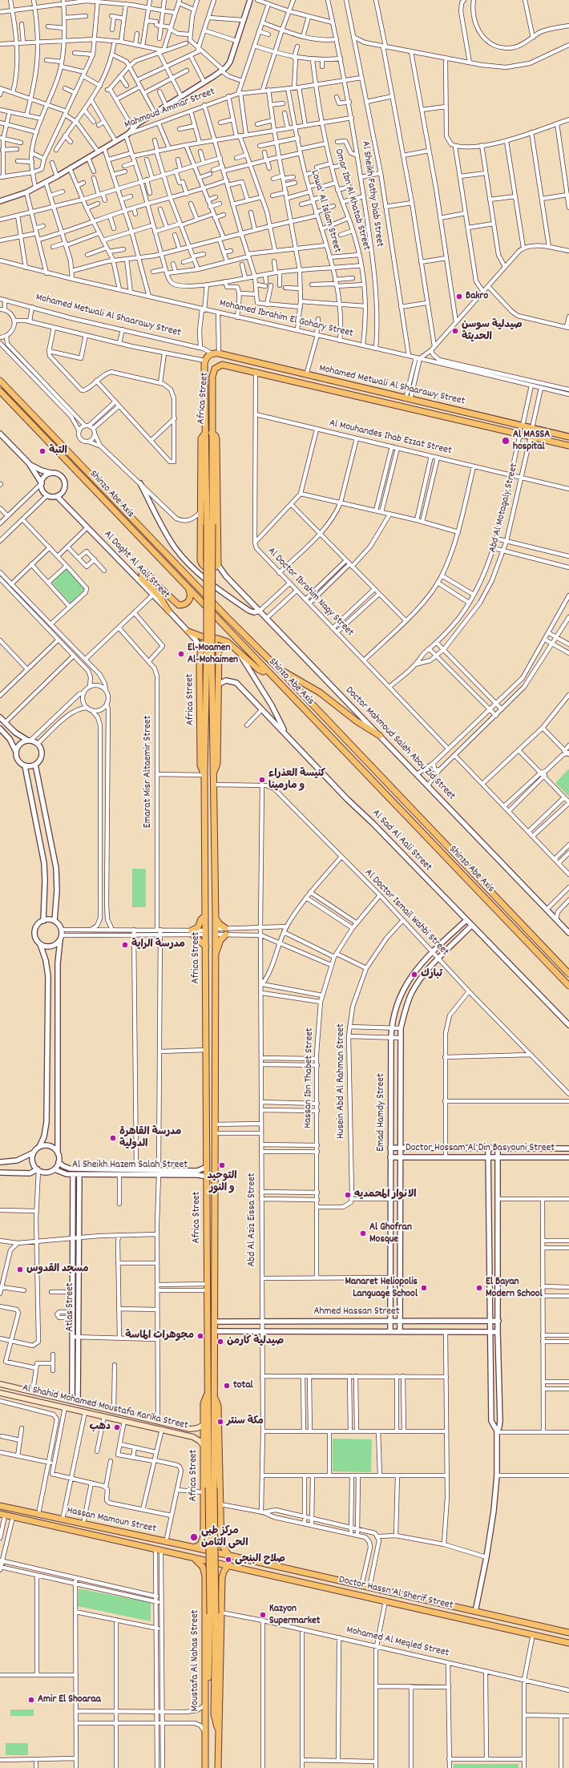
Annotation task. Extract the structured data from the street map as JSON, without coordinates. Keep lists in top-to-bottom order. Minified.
{"streets":{"main road":["Mohamed Metwali Al Shaarawy Street","Africa Street","Shinzo Abe Axis","Al Shahid Mohamed Moustafa Karika Street","Hassan Mamoun Street","Doctor Hassn Al Sherif Street","Moustafa Al Nahas Street"],"street":["Mahmoud Ammar Street","Al Sheikh Fathy Diab Street","Omar Ibn Al Khatab Street","Lowa' Al Islam Street","Mohamed Ibrahim El Gohary Street","Al Mouhandes Ihab Ezzat Street","Abd Al Motagaly Street","Al Daght Al Aali Street","Al Doctor Ibrahim Nagy Street","Doctor Mahmoud Saleh Abou Zid Street","Emarat Misr Altaemir Street","Al Sad Al Aali Street","Al Doctor Ismail Wahbi Street","Hassan Ibn Thabet Street","Husein Abd Al Rahman Street","Emad Hamdy Street","Doctor Hossam Al Din Basyouni Street","Al Sheikh Hazem Salah Street","Abd Al Aziz Eissa Street","Atlas Street","Ahmed Hassan Street","Mohamed Al Meqled Street"]},"crossings":[["Mahmoud Ammar Street","Al Sheikh Fathy Diab Street"],["Mahmoud Ammar Street","Omar Ibn Al Khatab Street"],["Mahmoud Ammar Street","Lowa' Al Islam Street"],["Al Sheikh Fathy Diab Street","Mohamed Ibrahim El Gohary Street"],["Omar Ibn Al Khatab Street","Mohamed Ibrahim El Gohary Street"],["Lowa' Al Islam Street","Mohamed Ibrahim El Gohary Street"],["Mohamed Metwali Al Shaarawy Street","Africa Street"],["Mohamed Metwali Al Shaarawy Street","Abd Al Motagaly Street"],["Mohamed Metwali Al Shaarawy Street","Al Doctor Ibrahim Nagy Street"],["Africa Street","Al Daght Al Aali Street"],["Africa Street","Doctor Mahmoud Saleh Abou Zid Street"],["Africa Street","Al Sad Al Aali Street"],["Africa Street","Al Doctor Ismail Wahbi Street"],["Africa Street","Al Sheikh Hazem Salah Street"],["Africa Street","Ahmed Hassan Street"],["Africa Street","Al Shahid Mohamed Moustafa Karika Street"],["Africa Street","Hassan Mamoun Street"],["Africa Street","Doctor Hassn Al Sherif Street"],["Al Mouhandes Ihab Ezzat Street","Abd Al Motagaly Street"],["Al Mouhandes Ihab Ezzat Street","Al Doctor Ibrahim Nagy Street"],["Abd Al Motagaly Street","Al Doctor Ibrahim Nagy Street"],["Emarat Misr Altaemir Street","Al Sheikh Hazem Salah Street"],["Emarat Misr Altaemir Street","Al Shahid Mohamed Moustafa Karika Street"],["Al Sad Al Aali Street","Emad Hamdy Street"],["Al Doctor Ismail Wahbi Street","Hassan Ibn Thabet Street"],["Al Doctor Ismail Wahbi Street","Husein Abd Al Rahman Street"],["Al Doctor Ismail Wahbi Street","Emad Hamdy Street"],["Emad Hamdy Street","Doctor Hossam Al Din Basyouni Street"],["Emad Hamdy Street","Ahmed Hassan Street"],["Al Sheikh Hazem Salah Street","Atlas Street"],["Abd Al Aziz Eissa Street","Ahmed Hassan Street"],["Atlas Street","Al Shahid Mohamed Moustafa Karika Street"],["Hassan Mamoun Street","Doctor Hassn Al Sherif Street"],["Hassan Mamoun Street","Moustafa Al Nahas Street"]],"places":["Bakro","صيدلية سوسن الحديثة","Al MASSA hospital","التبة","El-Moamen Al-Mohaimen","كنيسة العذراء و مارمينا","مدرسة الراية","تبارك","مدرسة القاهرة الدولية","التوحيد و النور","الانوار المحمديه","Al Ghofran Mosque","مسجد القدوس","Manaret Heliopolis Language School","El Bayan Modern School","مجوهرات الماسة","صيدلية كارمن","total","مكة سنتر","دهب","مركز طبي الحى الثامن","صلاح البنجى","Kazyon Supermarket","Amir El Shoaraa"]}
